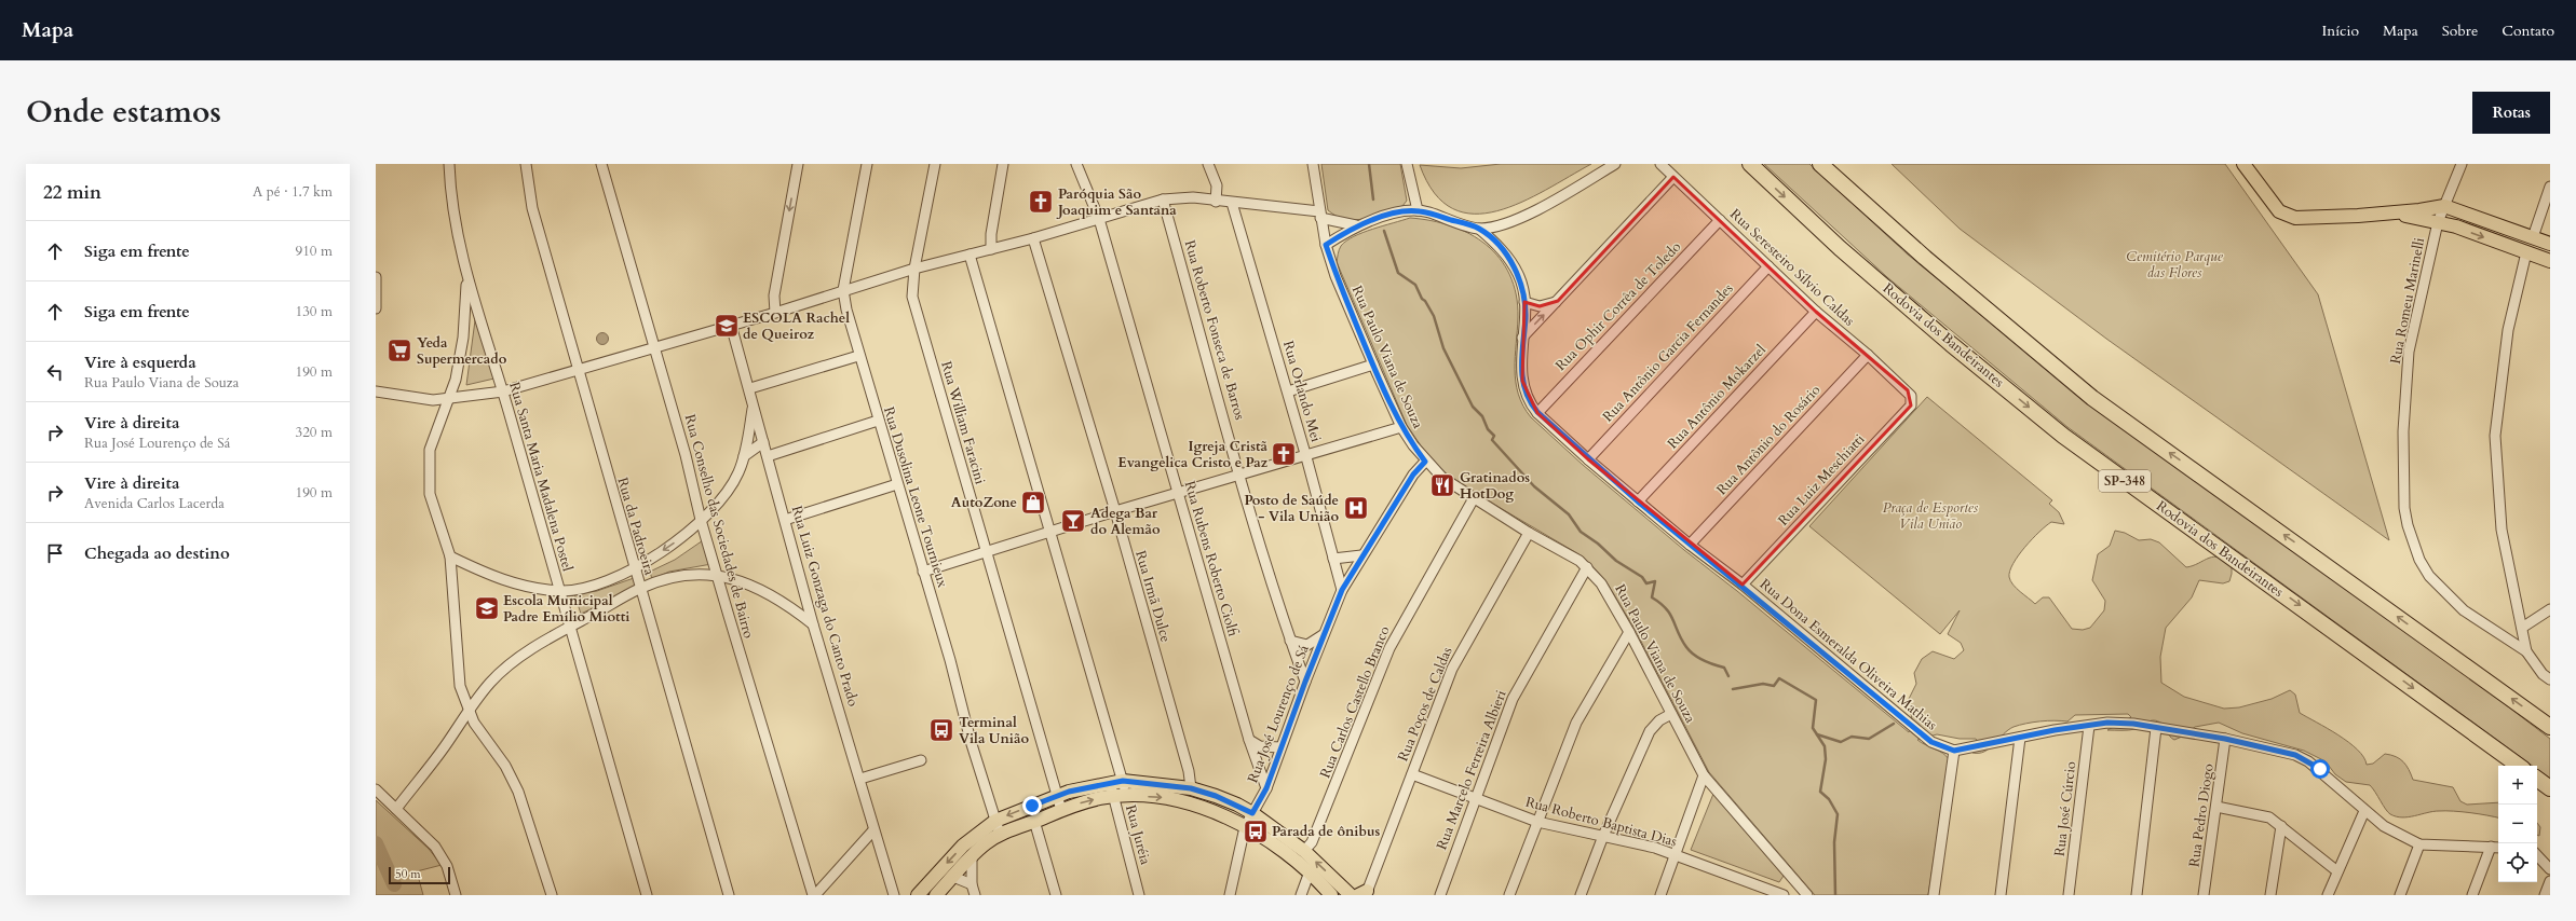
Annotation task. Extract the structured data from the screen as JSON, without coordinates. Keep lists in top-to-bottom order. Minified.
{"streets":{"highway":["Rodovia dos Bandeirantes","SP-348"],"street":["Rua Seresteiro Sílvio Caldas","Rua Romeu Marinelli","Rua Ophir Corrêa de Toledo","Rua Roberto Fonseca de Barros","Rua Antônio Garcia Fernandes","Rua Paulo Viana de Souza","Rua Orlando Mei","Rua Antônio Mokarzel","Rua William Faracini","Rua Antônio do Rosário","Rua Santa Maria Madalena Postel","Rua Luiz Meschiatti","Rua Dusolina Leone Tournieux","Rua da Padroeira","Rua Conselho das Sociedades de Bairro","Rua Rubens Roberto Ciolfi","Rua Irmã Dulce","Rua Luiz Gonzaga do Canto Prado","Rua Dona Esmeralda Oliveira Mathias","Rua Carlos Castello Branco","Rua Poços de Caldas","Rua José Lourenço de Sá","Rua Marcelo Ferreira Albieri","Rua José Cúrcio","Rua Pedro Diogo","Rua Roberto Baptista Dias","Rua Juréia"]},"crossings":[["Rua Seresteiro Sílvio Caldas","Rua Ophir Corrêa de Toledo"],["Rua Seresteiro Sílvio Caldas","Rua Antônio Garcia Fernandes"],["Rua Seresteiro Sílvio Caldas","Rua Antônio Mokarzel"],["Rua Seresteiro Sílvio Caldas","Rua Antônio do Rosário"],["Rua Seresteiro Sílvio Caldas","Rua Luiz Meschiatti"],["Rua Ophir Corrêa de Toledo","Rua Dona Esmeralda Oliveira Mathias"],["Rua Roberto Fonseca de Barros","Rua José Lourenço de Sá"],["Rua Antônio Garcia Fernandes","Rua Dona Esmeralda Oliveira Mathias"],["Rua Paulo Viana de Souza","Rua Carlos Castello Branco"],["Rua Paulo Viana de Souza","Rua Poços de Caldas"],["Rua Paulo Viana de Souza","Rua José Lourenço de Sá"],["Rua Paulo Viana de Souza","Rua Marcelo Ferreira Albieri"],["Rua Orlando Mei","Rua José Lourenço de Sá"],["Rua Antônio Mokarzel","Rua Dona Esmeralda Oliveira Mathias"],["Rua Antônio do Rosário","Rua Dona Esmeralda Oliveira Mathias"],["Rua Luiz Meschiatti","Rua Dona Esmeralda Oliveira Mathias"],["Rua Rubens Roberto Ciolfi","Rua José Lourenço de Sá"],["Rua Poços de Caldas","Rua Roberto Baptista Dias"],["Rua Marcelo Ferreira Albieri","Rua Roberto Baptista Dias"]],"parks":["Cemitério Parque das Flores","Praça de Esportes Vila União"],"places":{"church":["Paróquia São Joaquim e Santana","Igreja Cristã Evangelica Cristo e Paz"],"school or university":["ESCOLA Rachel de Queiroz","Escola Municipal Padre Emílio Miotti"],"supermarket":["Yeda Supermercado"],"restaurant":["Gratinados HotDog"],"shop":["AutoZone"],"hospital":["Posto de Saúde - Vila União"],"bar":["Adega Bar do Alemão"],"bus stop":["Terminal Vila União","Parada de ônibus"]},"scale_bar":"50 m","page":{"header":"Mapa","nav":["Início","Mapa","Sobre","Contato"],"title":"Onde estamos","buttons":"Rotas","heading":["22 min","A pé · 1.7 km"],"list":[["Siga em frente","910 m"],["Siga em frente","130 m"],["Vire à esquerda","Rua Paulo Viana de Souza","190 m"],["Vire à direita","Rua José Lourenço de Sá","320 m"],["Vire à direita","Avenida Carlos Lacerda","190 m"],"Chegada ao destino"],"map_buttons":["+","−"],"scale":"50 m"}}
